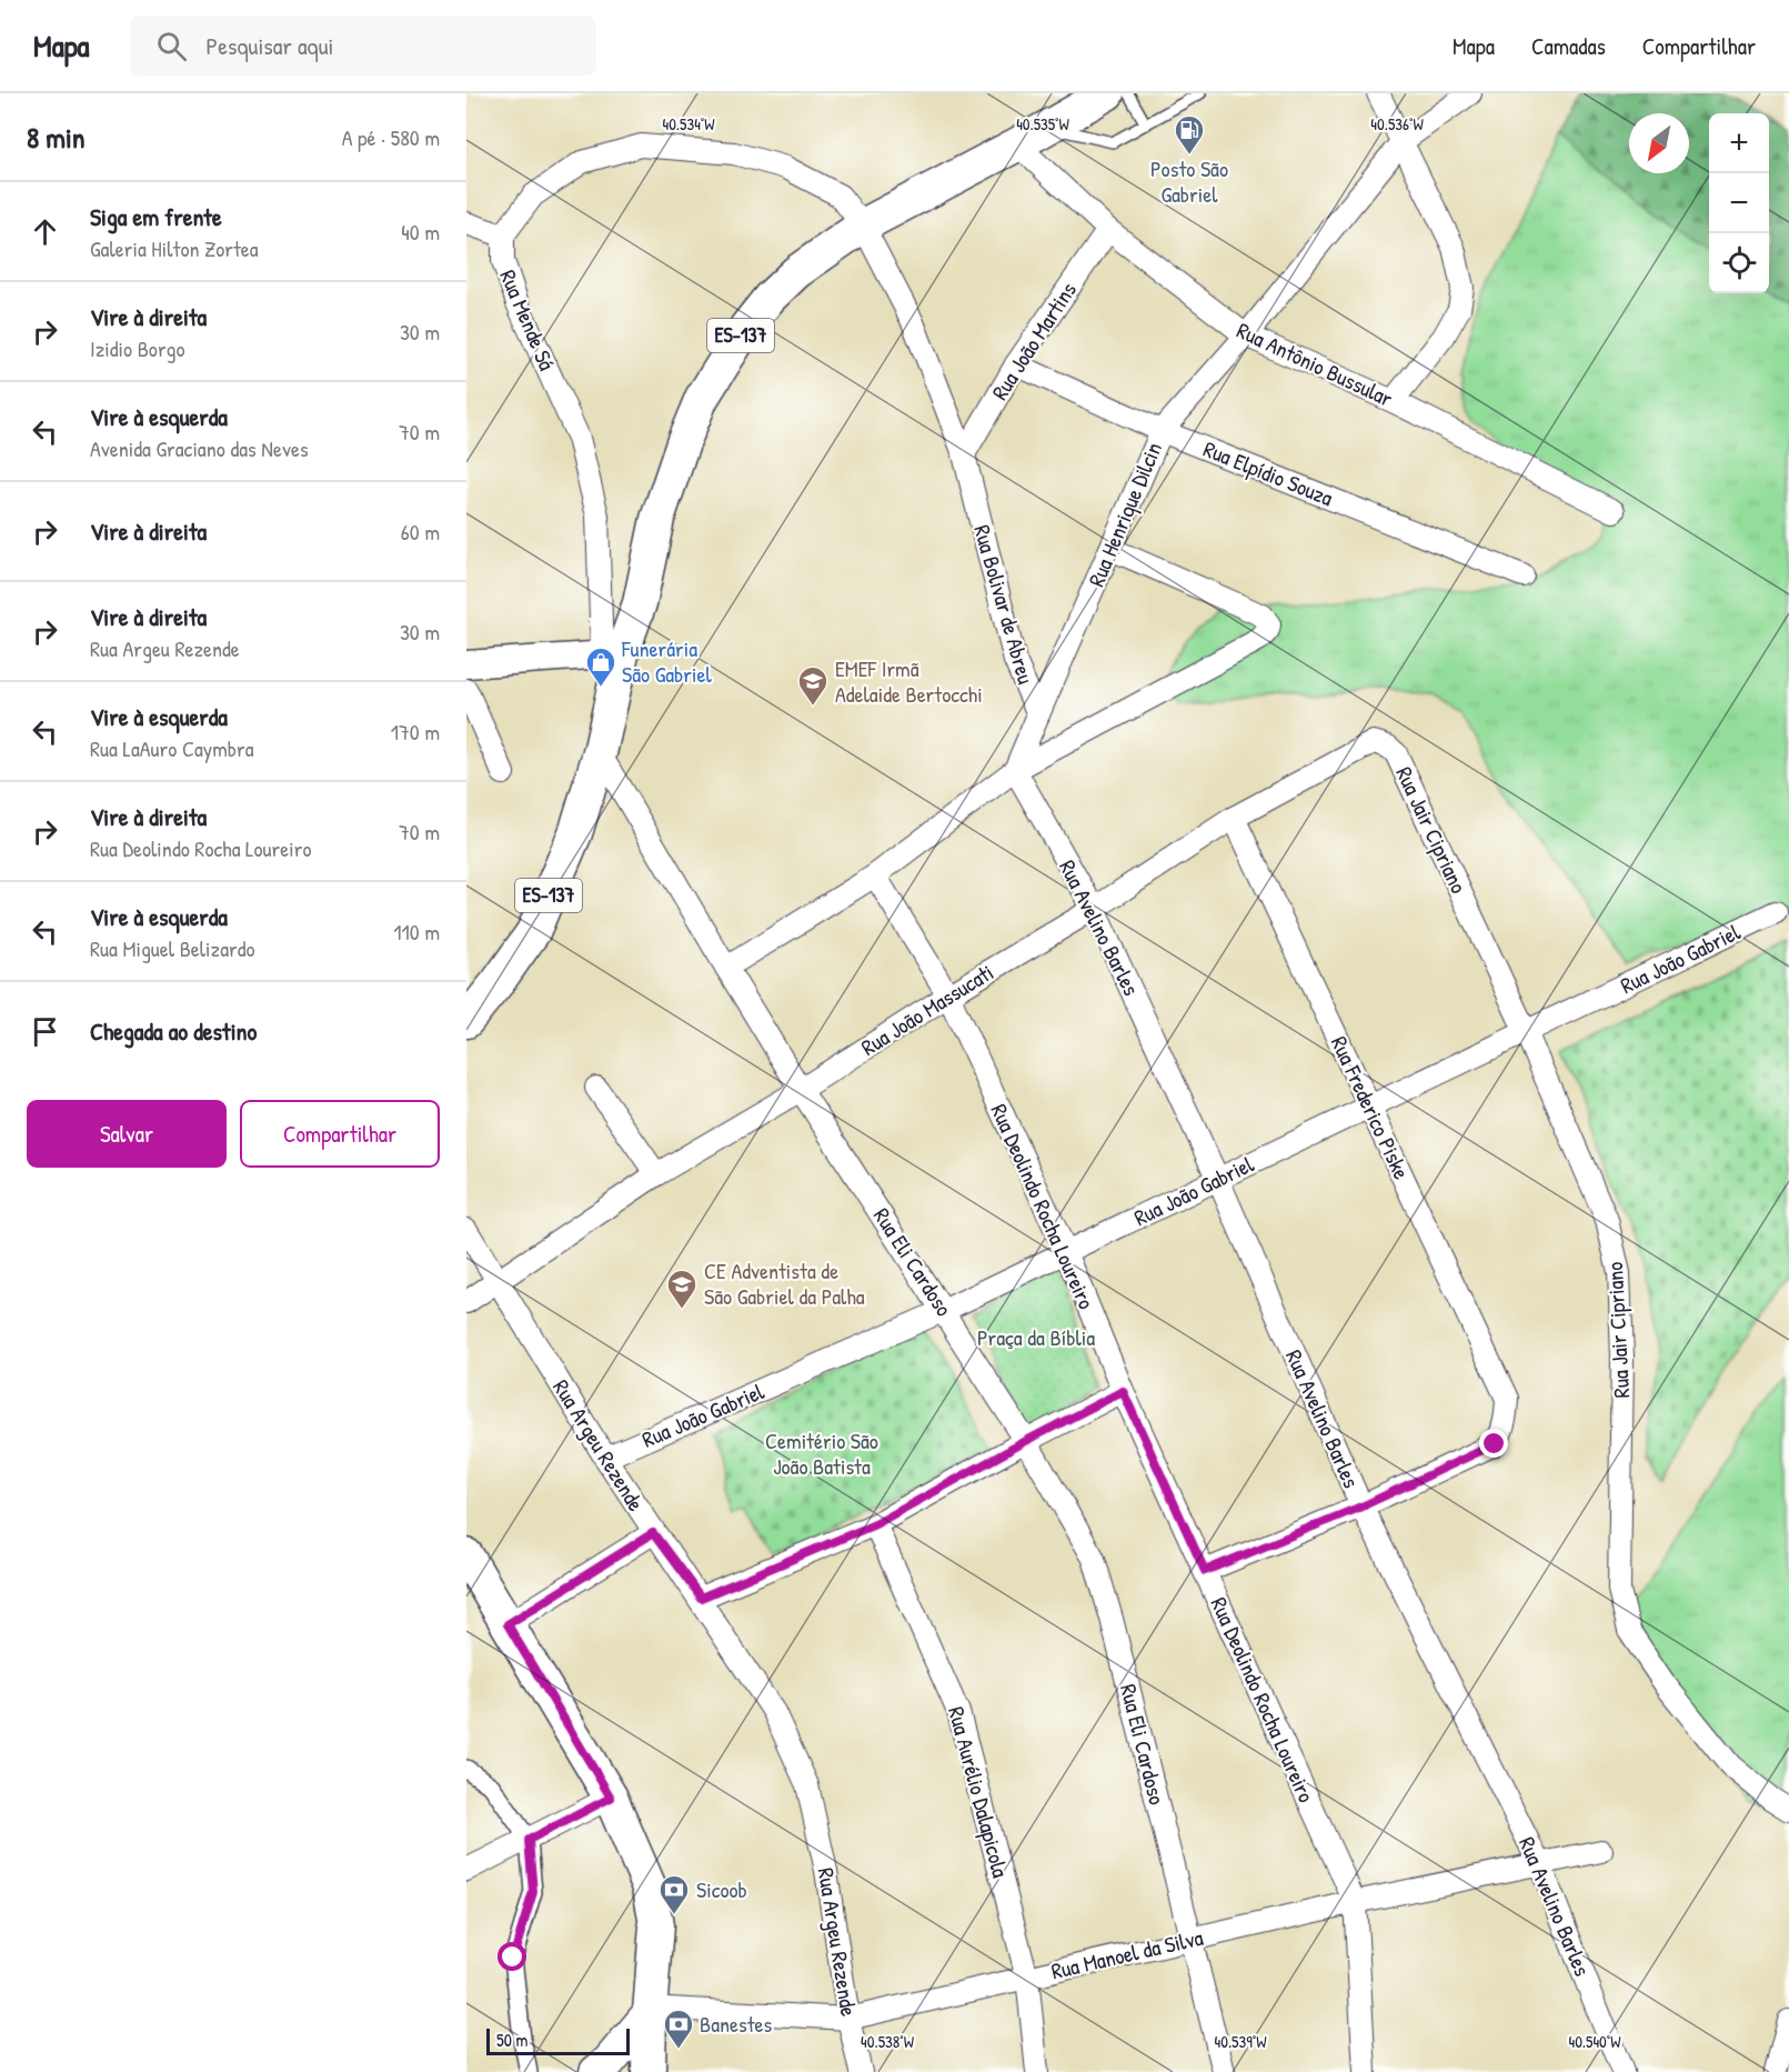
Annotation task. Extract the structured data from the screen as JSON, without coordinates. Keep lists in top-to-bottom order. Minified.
{"streets":{"main road":["ES-137"],"street":["Rua Mende Sá","Rua João Martins","Rua Antônio Bussular","Rua Elpídio Souza","Rua Henrique Dilcin","Rua Bolivar de Abreu","Rua Jair Cipriano","Rua Avelino Barles","Rua João Gabriel","Rua João Massucati","Rua Frederico Piske","Rua Deolindo Rocha Loureiro","Rua Eli Cardoso","Rua Argeu Rezende","Rua Aurélio Dalapicola","Rua Manoel da Silva"]},"crossings":[["Rua Mende Sá","ES-137"],["ES-137","Rua Antônio Bussular"],["ES-137","Rua Bolivar de Abreu"],["ES-137","Rua Eli Cardoso"],["Rua João Martins","Rua Antônio Bussular"],["Rua João Martins","Rua Elpídio Souza"],["Rua João Martins","Rua Bolivar de Abreu"],["Rua Antônio Bussular","Rua Henrique Dilcin"],["Rua Elpídio Souza","Rua Henrique Dilcin"],["Rua Henrique Dilcin","Rua Bolivar de Abreu"],["Rua Jair Cipriano","Rua João Gabriel"],["Rua Jair Cipriano","Rua João Massucati"],["Rua Avelino Barles","Rua João Gabriel"],["Rua Avelino Barles","Rua João Massucati"],["Rua Avelino Barles","Rua Frederico Piske"],["Rua Avelino Barles","Rua Manoel da Silva"],["Rua João Gabriel","Rua Frederico Piske"],["Rua João Gabriel","Rua Deolindo Rocha Loureiro"],["Rua João Gabriel","Rua Eli Cardoso"],["Rua João Gabriel","Rua Argeu Rezende"],["Rua João Massucati","Rua Frederico Piske"],["Rua João Massucati","Rua Deolindo Rocha Loureiro"],["Rua João Massucati","Rua Eli Cardoso"],["Rua João Massucati","Rua Argeu Rezende"],["Rua Deolindo Rocha Loureiro","Rua Manoel da Silva"],["Rua Eli Cardoso","Rua Manoel da Silva"],["Rua Argeu Rezende","Rua Manoel da Silva"],["Rua Aurélio Dalapicola","Rua Manoel da Silva"]],"parks":["Praça da Bíblia","Cemitério São João Batista"],"places":{"fuel station":["Posto São Gabriel"],"shop":["Funerária São Gabriel"],"school or university":["EMEF Irmã Adelaide Bertocchi","CE Adventista de São Gabriel da Palha"],"bank":["Sicoob","Banestes"]},"scale_bar":"50 m","north":"bottom left","page":{"header":"Mapa","search":"Pesquisar aqui","nav":["Mapa","Camadas","Compartilhar"],"heading":["8 min","A pé · 580 m"],"map_buttons":["+","−"],"list":[["Siga em frente","Galeria Hilton Zortea","40 m"],["Vire à direita","Izidio Borgo","30 m"],["Vire à esquerda","Avenida Graciano das Neves","70 m"],["Vire à direita","60 m"],["Vire à direita","Rua Argeu Rezende","30 m"],["Vire à esquerda","Rua LaAuro Caymbra","170 m"],["Vire à direita","Rua Deolindo Rocha Loureiro","70 m"],["Vire à esquerda","Rua Miguel Belizardo","110 m"],"Chegada ao destino"],"buttons":["Salvar","Compartilhar"],"scale":"50 m"},"coordinates":["40.534°W","40.535°W","40.536°W","40.538°W","40.539°W","40.540°W"]}
